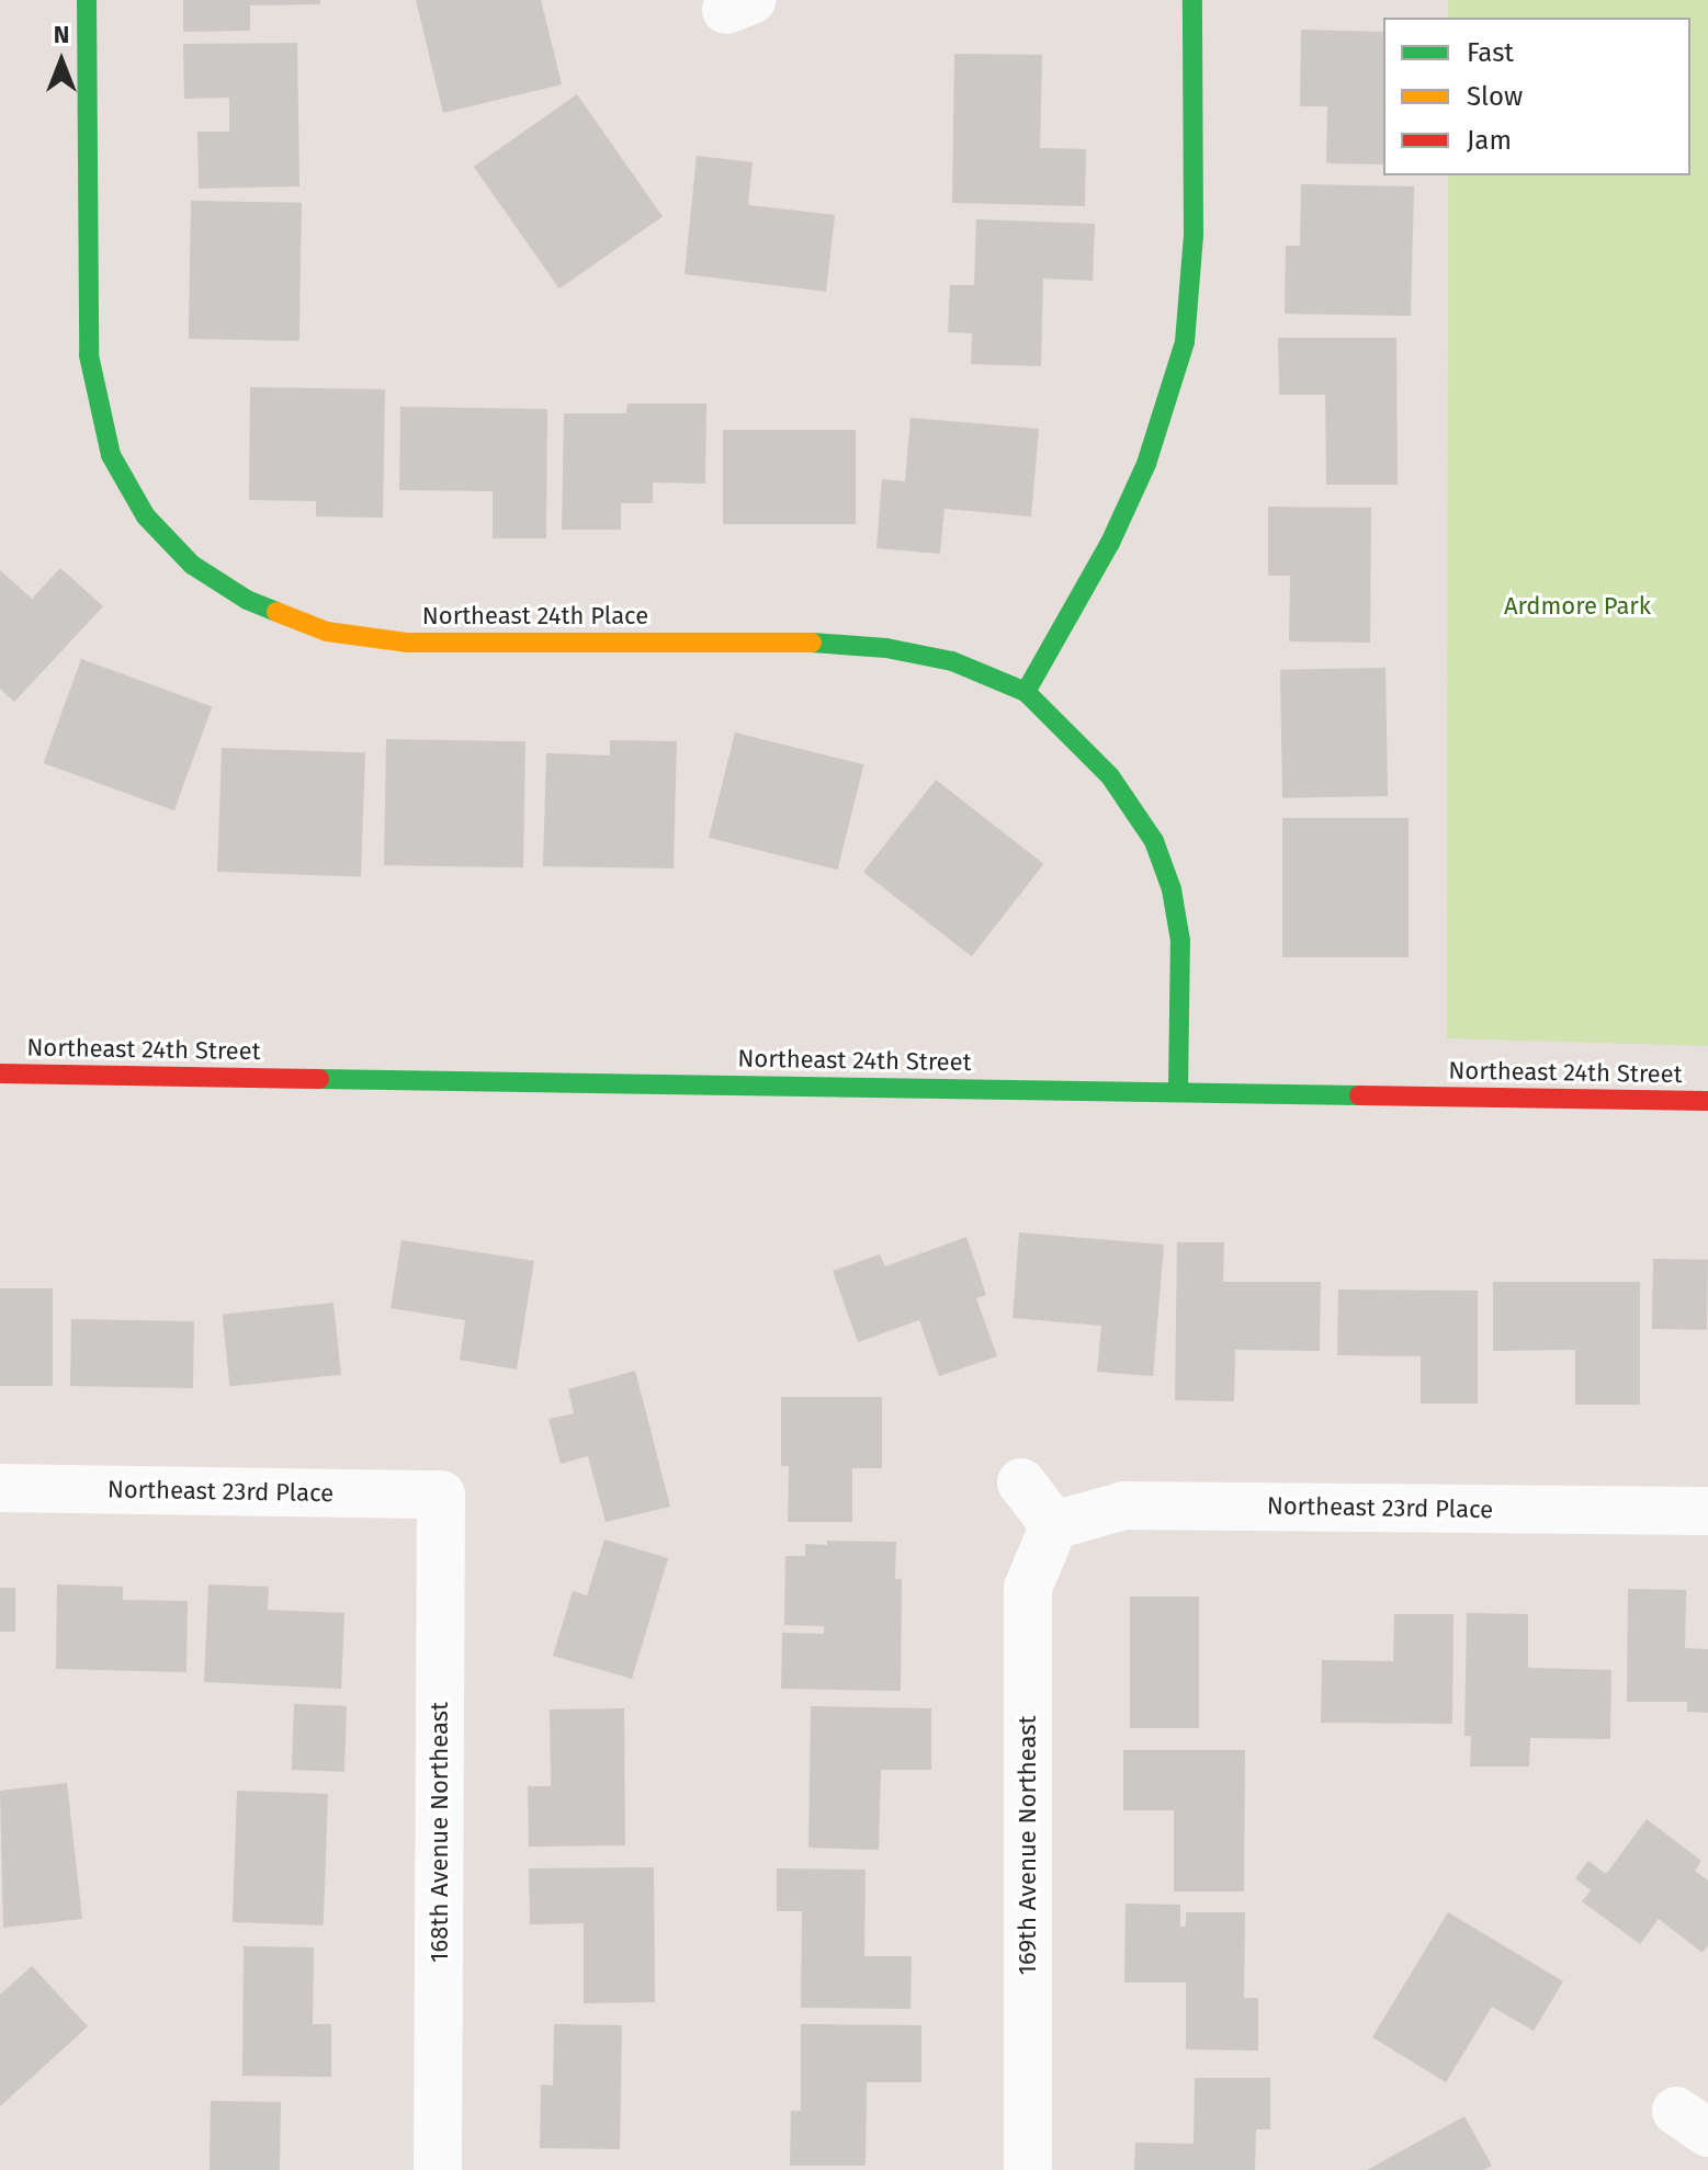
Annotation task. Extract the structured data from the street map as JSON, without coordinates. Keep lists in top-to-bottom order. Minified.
{"streets":{"street":["Northeast 24th Place","Northeast 24th Street","Northeast 23rd Place","168th Avenue Northeast","169th Avenue Northeast"]},"crossings":[["Northeast 23rd Place","168th Avenue Northeast"],["Northeast 23rd Place","169th Avenue Northeast"]],"parks":["Ardmore Park"],"legend":["Fast","Slow","Jam"],"north":"top"}
